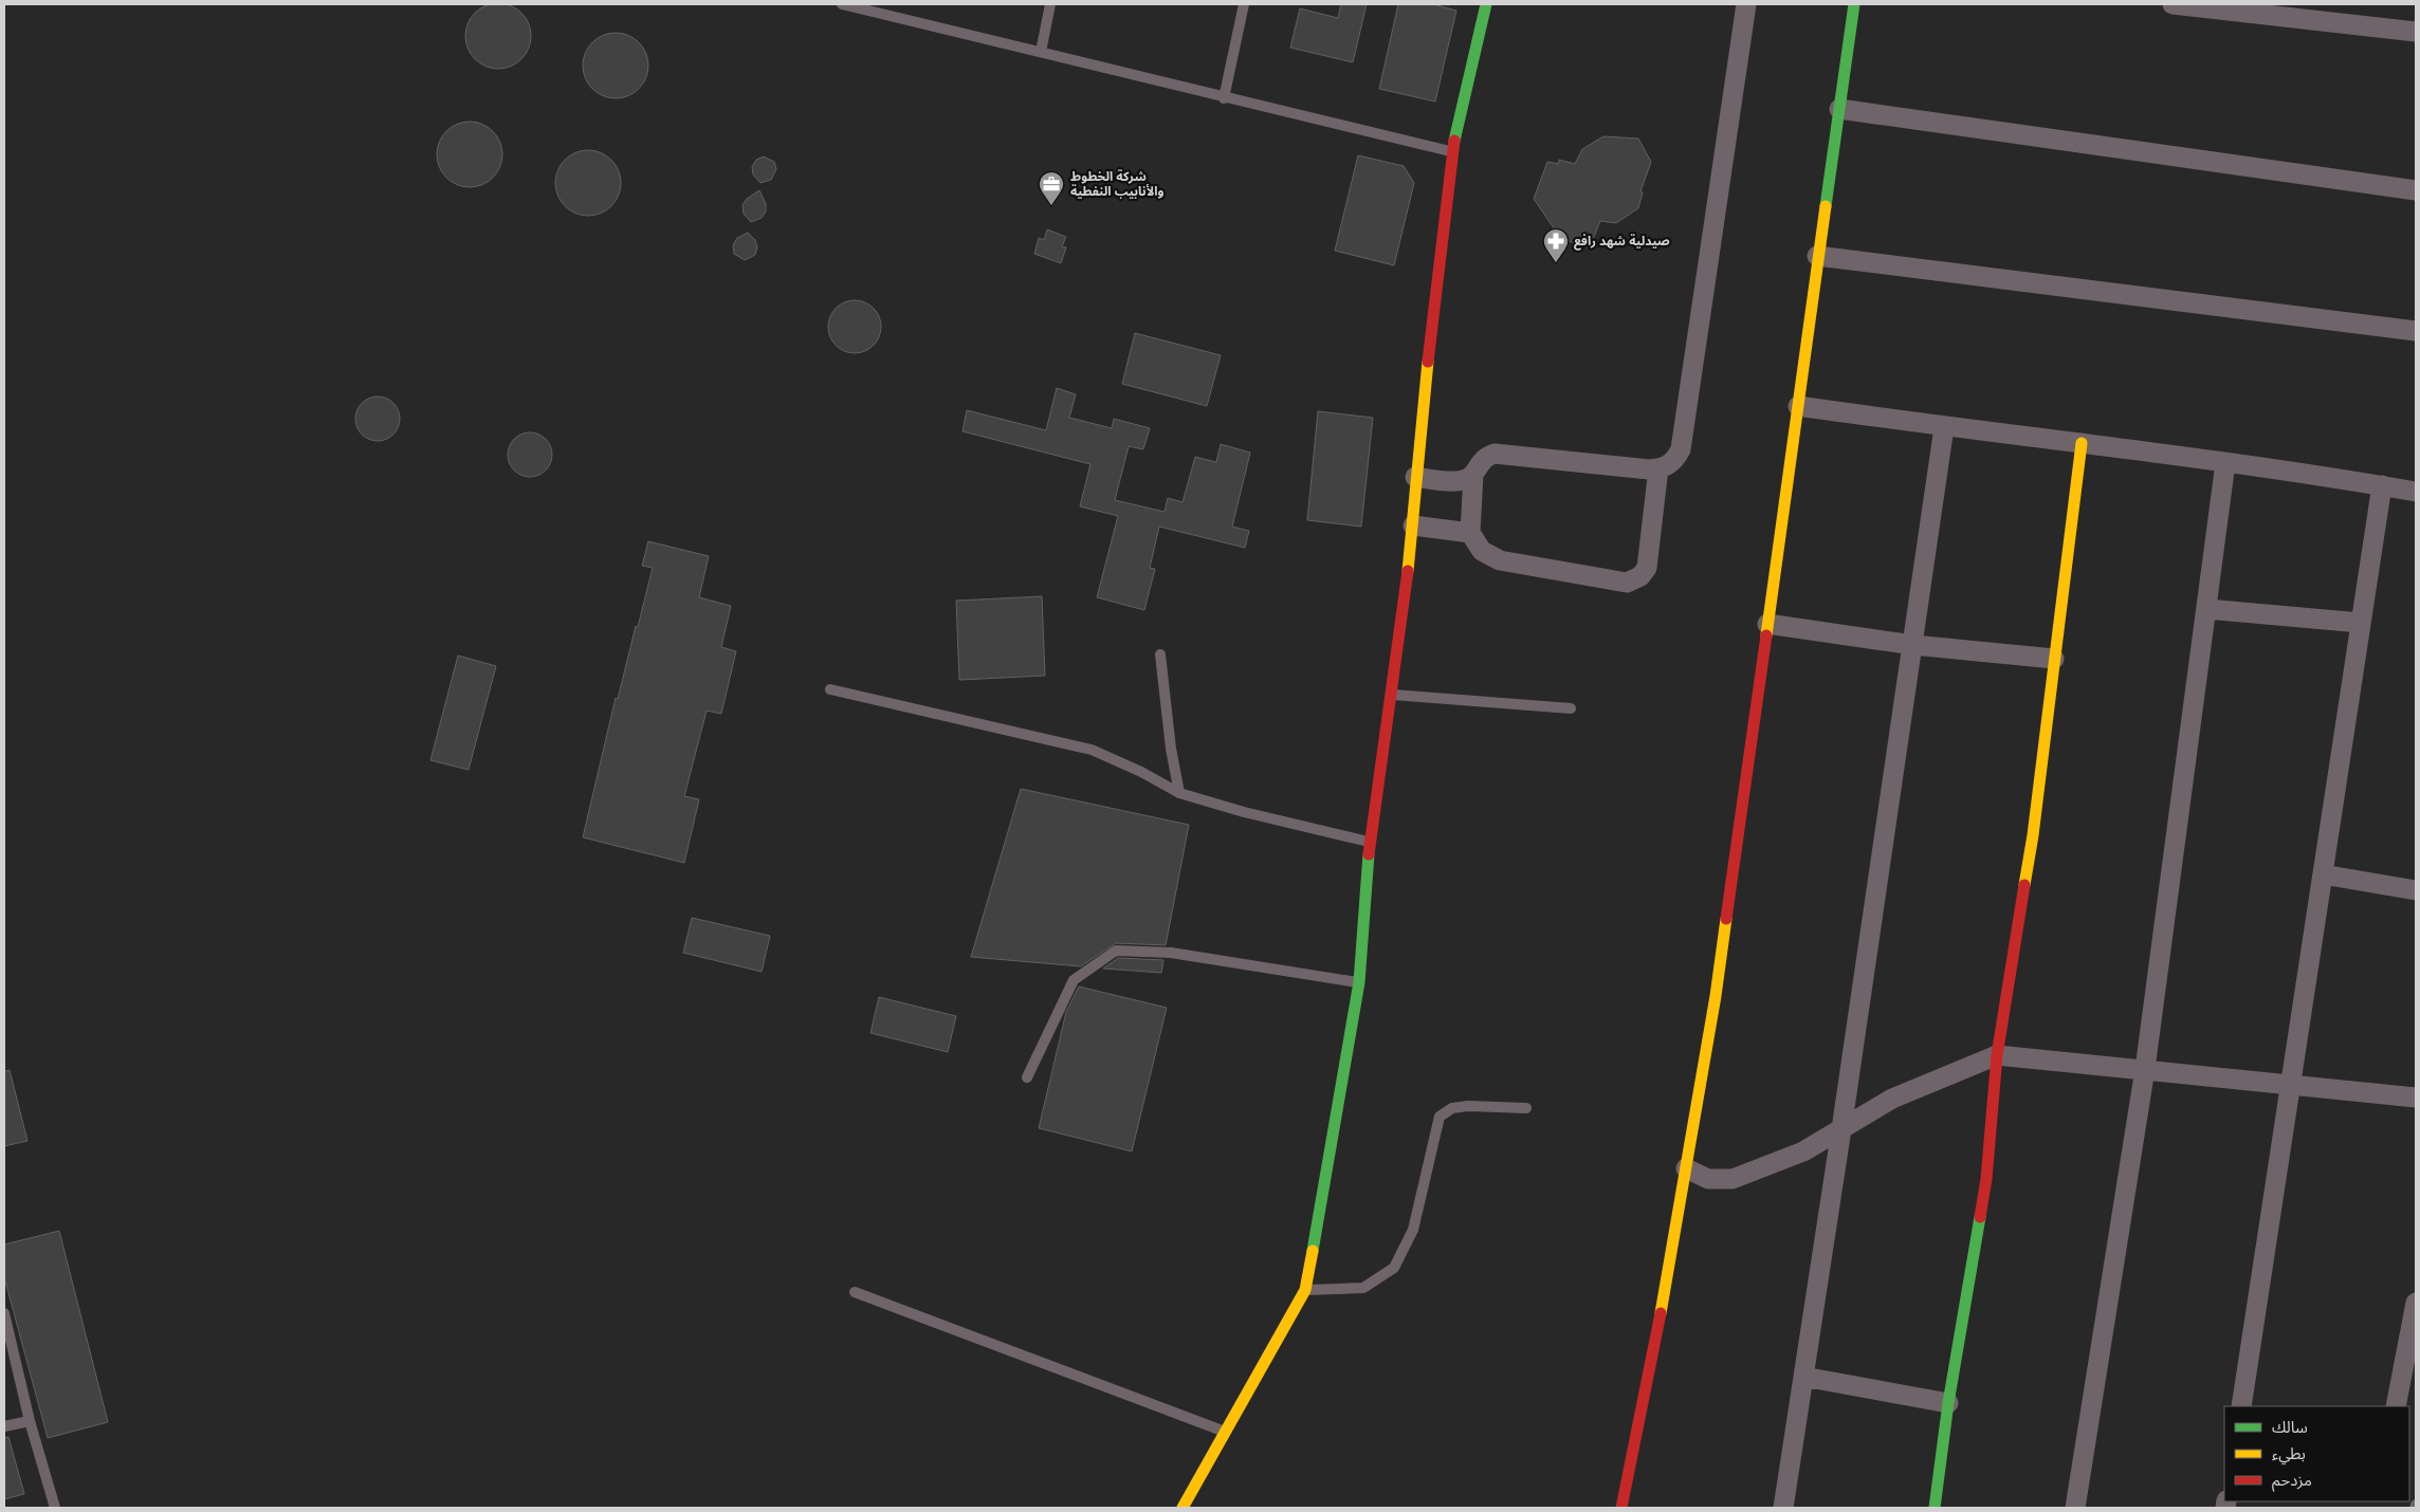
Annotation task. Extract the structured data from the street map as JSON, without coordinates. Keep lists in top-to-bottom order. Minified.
{"places":{"office":["شركة الخطوط والأنابيب النفطية"],"pharmacy":["صيدلية شهد رافع"]},"legend":["سالك","بطيء","مزدحم"]}
